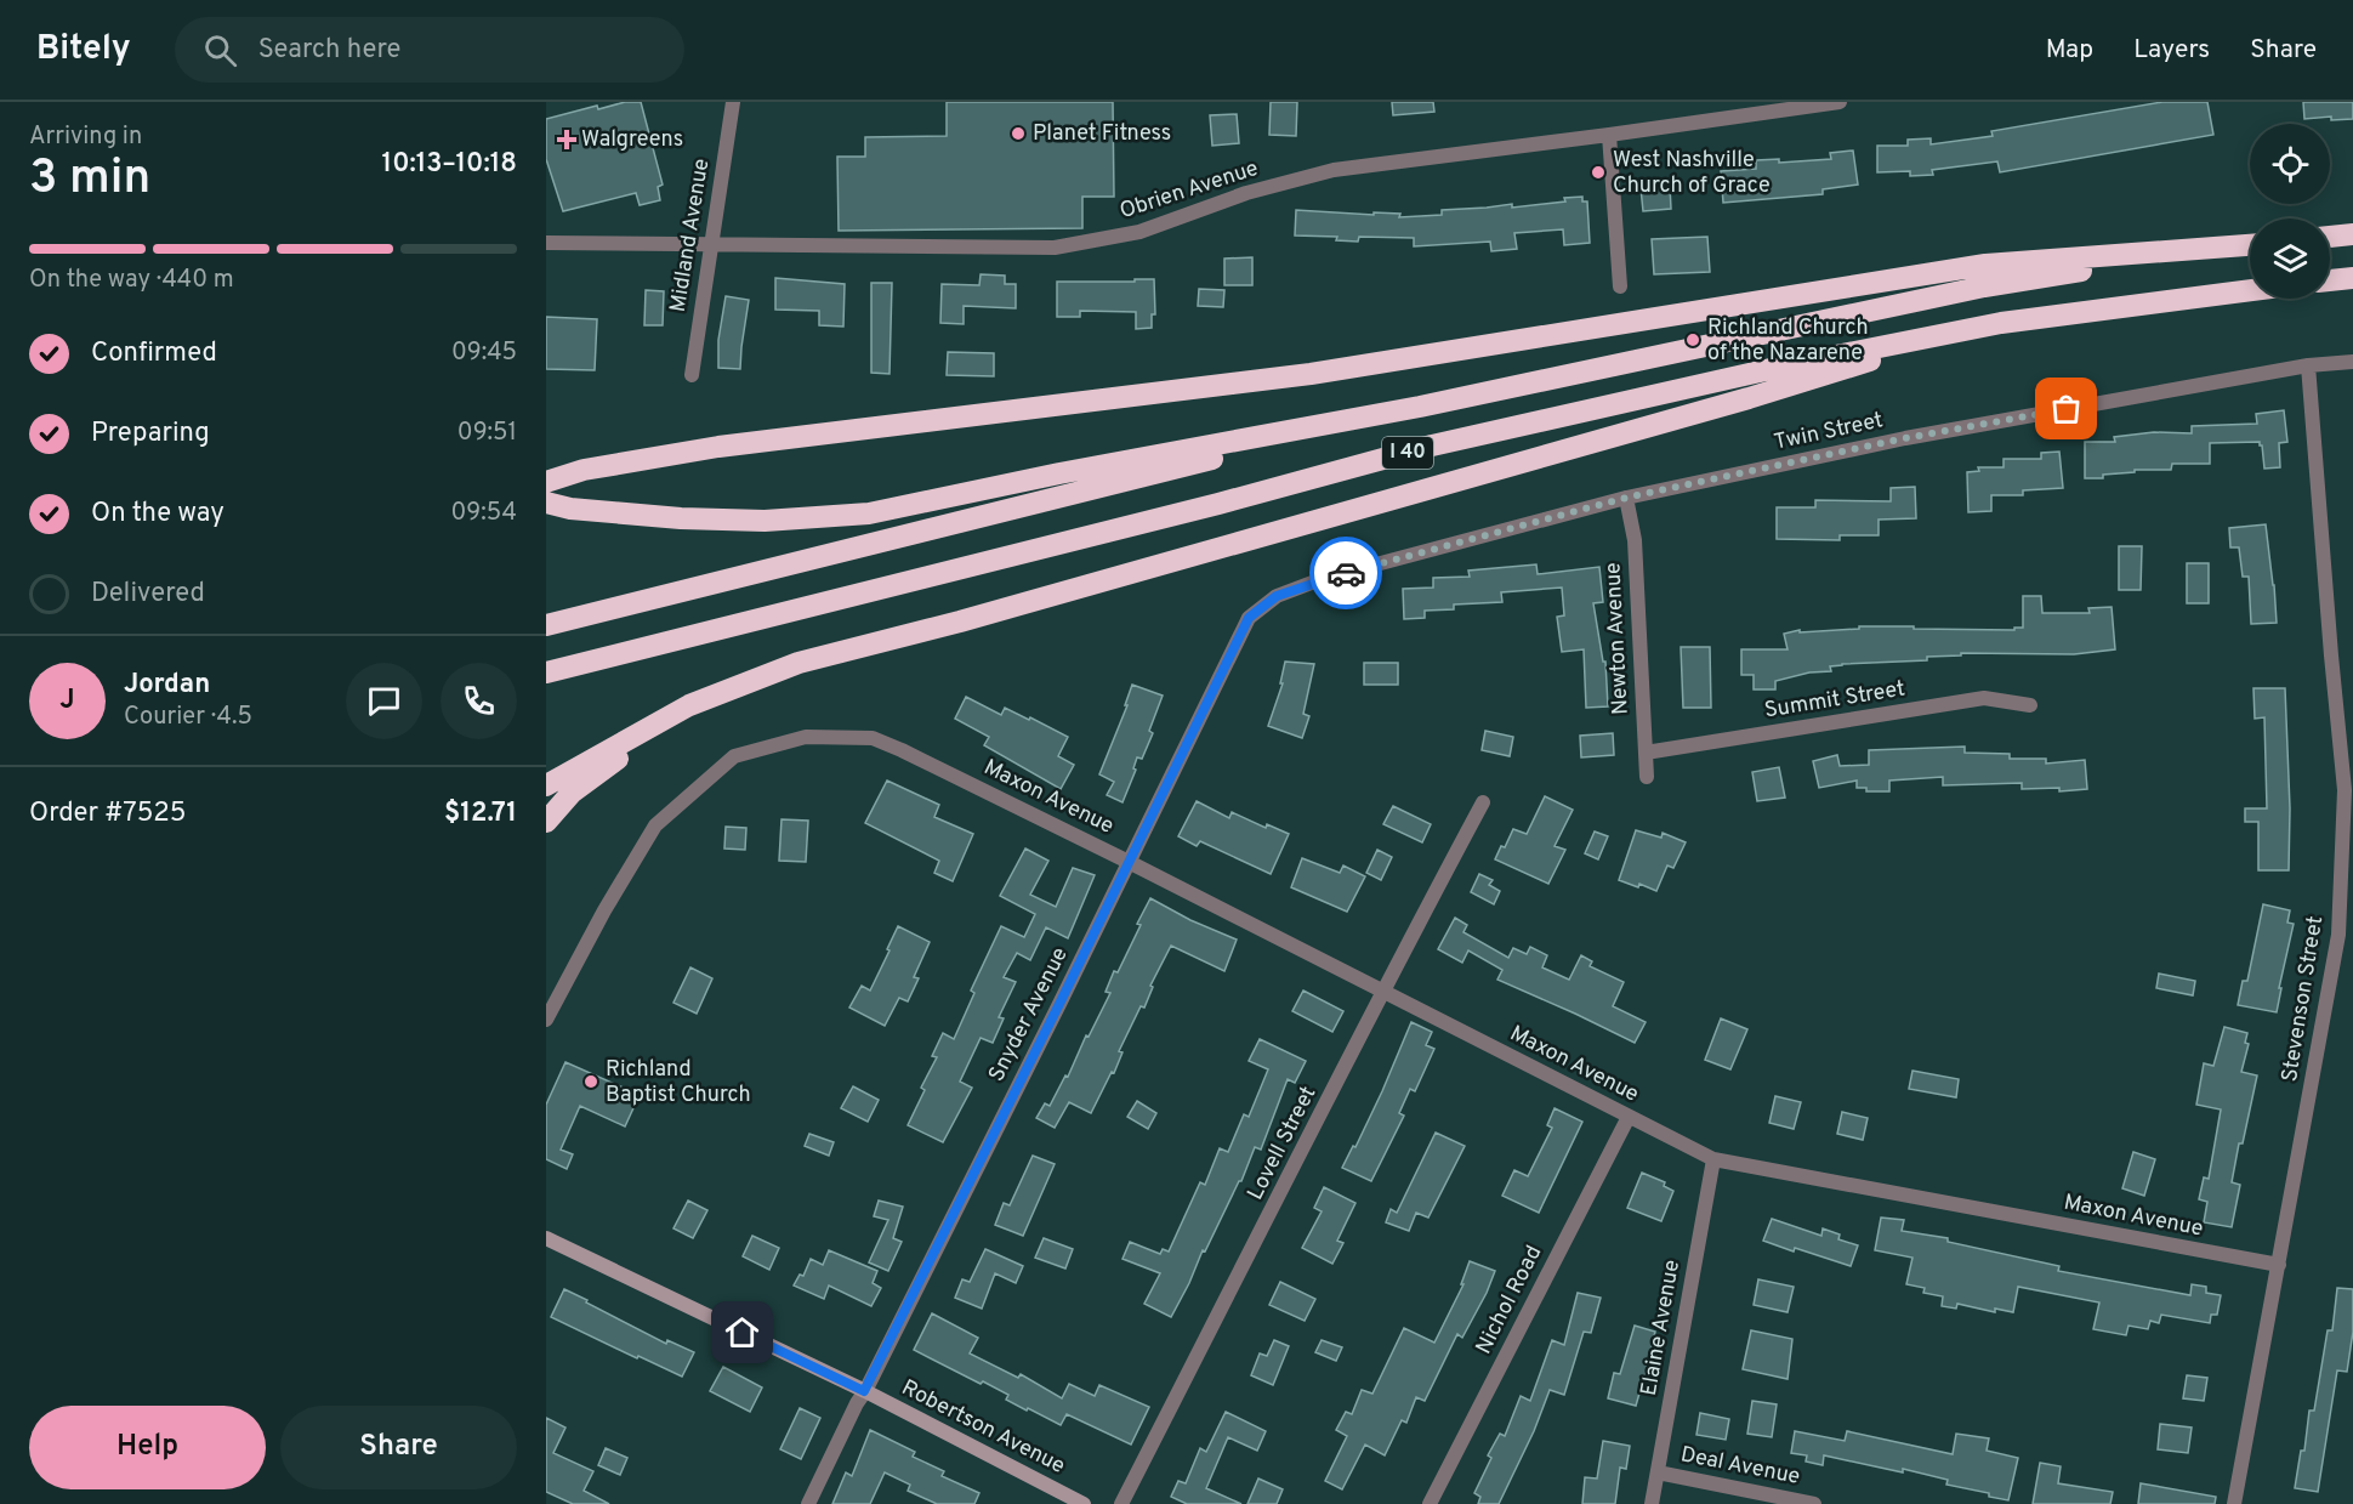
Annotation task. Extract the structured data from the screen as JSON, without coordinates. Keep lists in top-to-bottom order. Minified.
{"streets":{"highway":["I 40"],"street":["Obrien Avenue","Midland Avenue","Twin Street","Newton Avenue","Summit Street","Maxon Avenue","Stevenson Street","Snyder Avenue","Lovell Street","Nichol Road","Elaine Avenue","Robertson Avenue","Deal Avenue"]},"crossings":[["Obrien Avenue","Midland Avenue"],["Twin Street","Newton Avenue"],["Twin Street","Stevenson Street"],["Twin Street","Snyder Avenue"],["Newton Avenue","Summit Street"],["Maxon Avenue","Stevenson Street"],["Maxon Avenue","Snyder Avenue"],["Maxon Avenue","Lovell Street"],["Maxon Avenue","Nichol Road"],["Maxon Avenue","Elaine Avenue"],["Snyder Avenue","Robertson Avenue"],["Elaine Avenue","Deal Avenue"]],"places":{"other":["Planet Fitness","West Nashville Church of Grace","Richland Church of the Nazarene","Richland Baptist Church"],"health":["Walgreens"]},"page":{"header":"Bitely","search":"Search here","nav":["Map","Layers","Share"],"heading":["3 min","Arriving in","10:13–10:18"],"panel":["Jordan","Courier · 4.5","Order #7525","$12.71"],"bar":"On the way · 440 m","list":[["Confirmed","09:45"],["Preparing","09:51"],["On the way","09:54"],"Delivered"],"round":"J","buttons":["Help","Share"]}}
